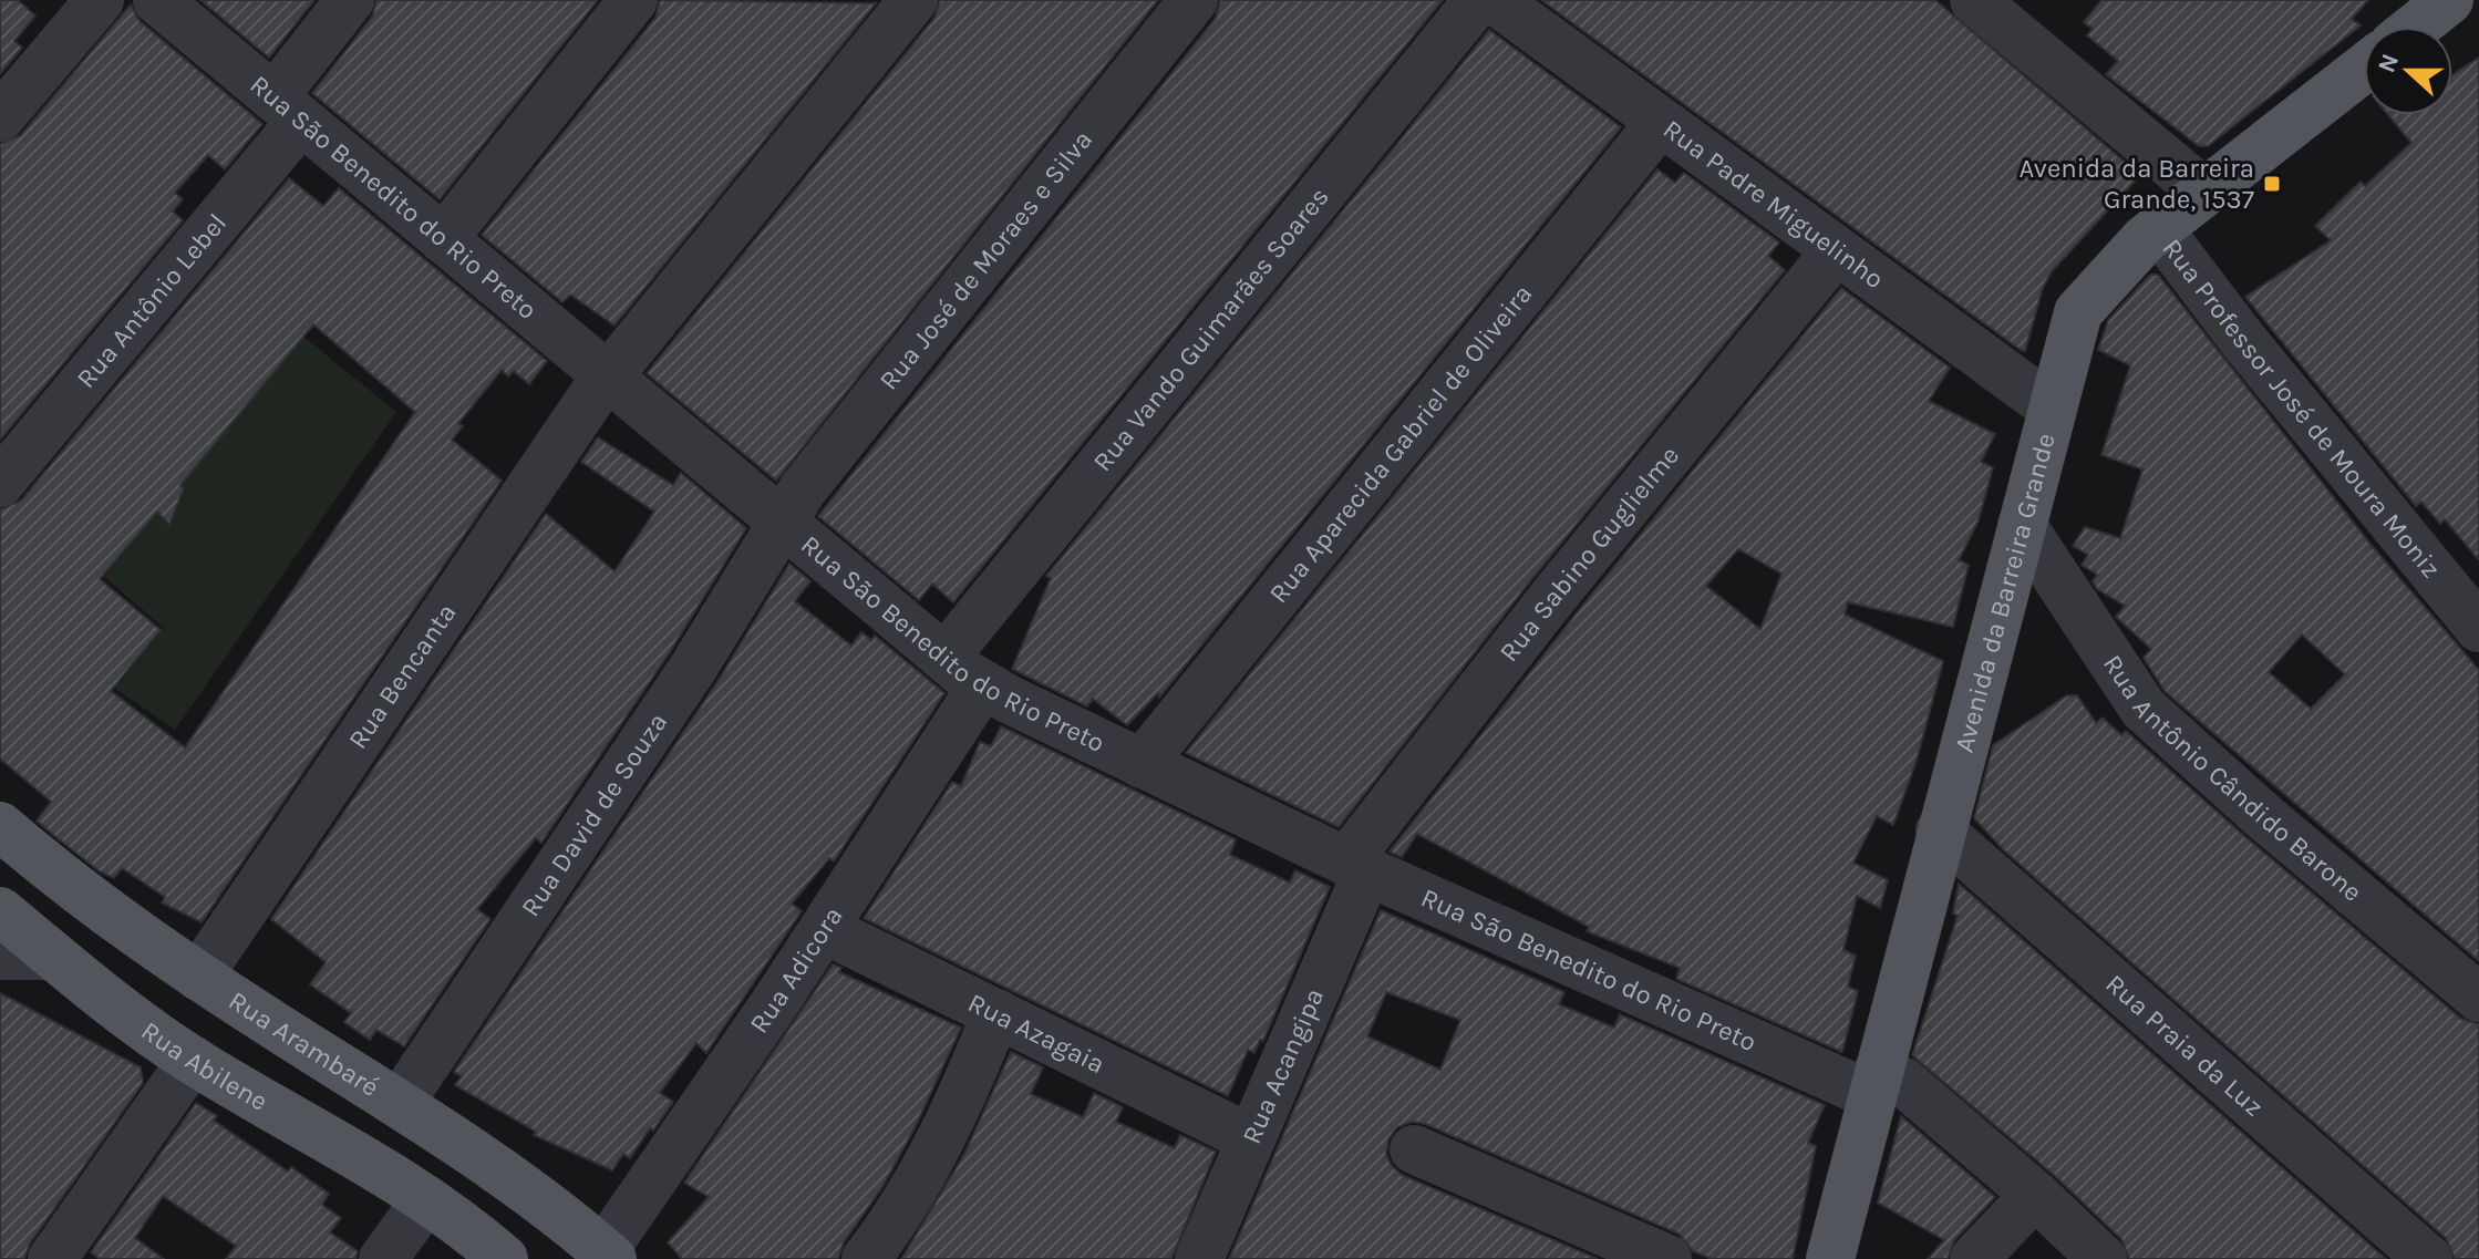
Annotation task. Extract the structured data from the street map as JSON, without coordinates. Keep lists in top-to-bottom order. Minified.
{"streets":{"main road":["Avenida da Barreira Grande","Rua Arambaré","Rua Abilene"],"street":["Rua São Benedito do Rio Preto","Rua Padre Miguelinho","Rua José de Moraes e Silva","Rua Antônio Lebel","Rua Vando Guimarães Soares","Rua Professor José de Moura Moniz","Rua Aparecida Gabriel de Oliveira","Rua Sabino Guglielme","Rua Bencanta","Rua Antônio Cândido Barone","Rua David de Souza","Rua Adicora","Rua Azagaia","Rua Praia da Luz","Rua Acangipa"]},"crossings":[["Rua São Benedito do Rio Preto","Rua José de Moraes e Silva"],["Rua São Benedito do Rio Preto","Rua Antônio Lebel"],["Rua São Benedito do Rio Preto","Rua Vando Guimarães Soares"],["Rua São Benedito do Rio Preto","Rua Aparecida Gabriel de Oliveira"],["Rua São Benedito do Rio Preto","Rua Sabino Guglielme"],["Rua São Benedito do Rio Preto","Avenida da Barreira Grande"],["Rua São Benedito do Rio Preto","Rua Bencanta"],["Rua São Benedito do Rio Preto","Rua David de Souza"],["Rua São Benedito do Rio Preto","Rua Adicora"],["Rua São Benedito do Rio Preto","Rua Acangipa"],["Rua Padre Miguelinho","Rua Aparecida Gabriel de Oliveira"],["Rua Padre Miguelinho","Rua Sabino Guglielme"],["Rua Padre Miguelinho","Avenida da Barreira Grande"],["Rua José de Moraes e Silva","Rua David de Souza"],["Rua Vando Guimarães Soares","Rua Adicora"],["Rua Professor José de Moura Moniz","Avenida da Barreira Grande"],["Rua Sabino Guglielme","Rua Acangipa"],["Avenida da Barreira Grande","Rua Antônio Cândido Barone"],["Avenida da Barreira Grande","Rua Praia da Luz"],["Rua Bencanta","Rua Arambaré"],["Rua David de Souza","Rua Arambaré"],["Rua Adicora","Rua Azagaia"],["Rua Adicora","Rua Arambaré"],["Rua Azagaia","Rua Acangipa"]],"places":{"transit":["Avenida da Barreira Grande, 1537"]},"north":"left"}
